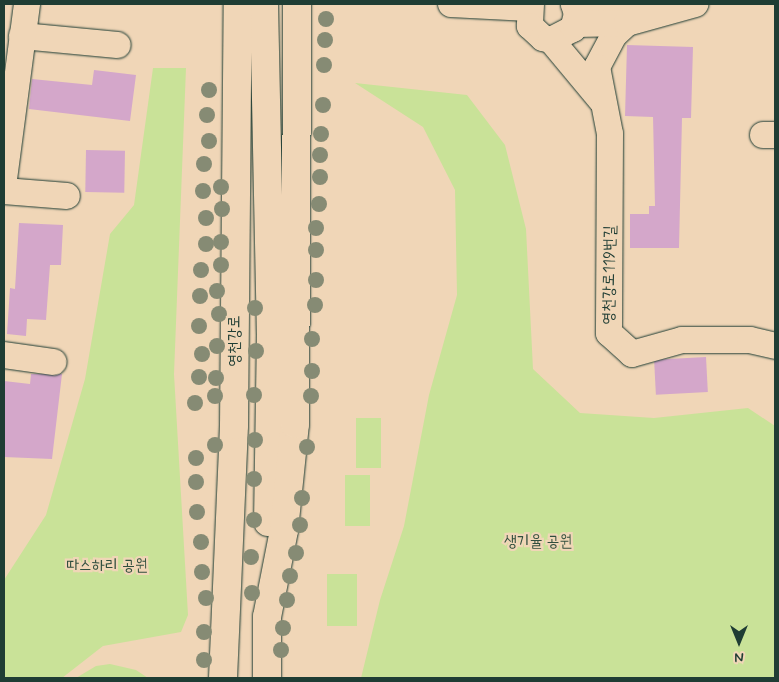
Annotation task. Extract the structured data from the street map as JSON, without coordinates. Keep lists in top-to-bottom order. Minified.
{"streets":{"street":["영천강로119번길","영천강로"]},"parks":["생기율 공원","따스하리 공원"],"north":"bottom"}
